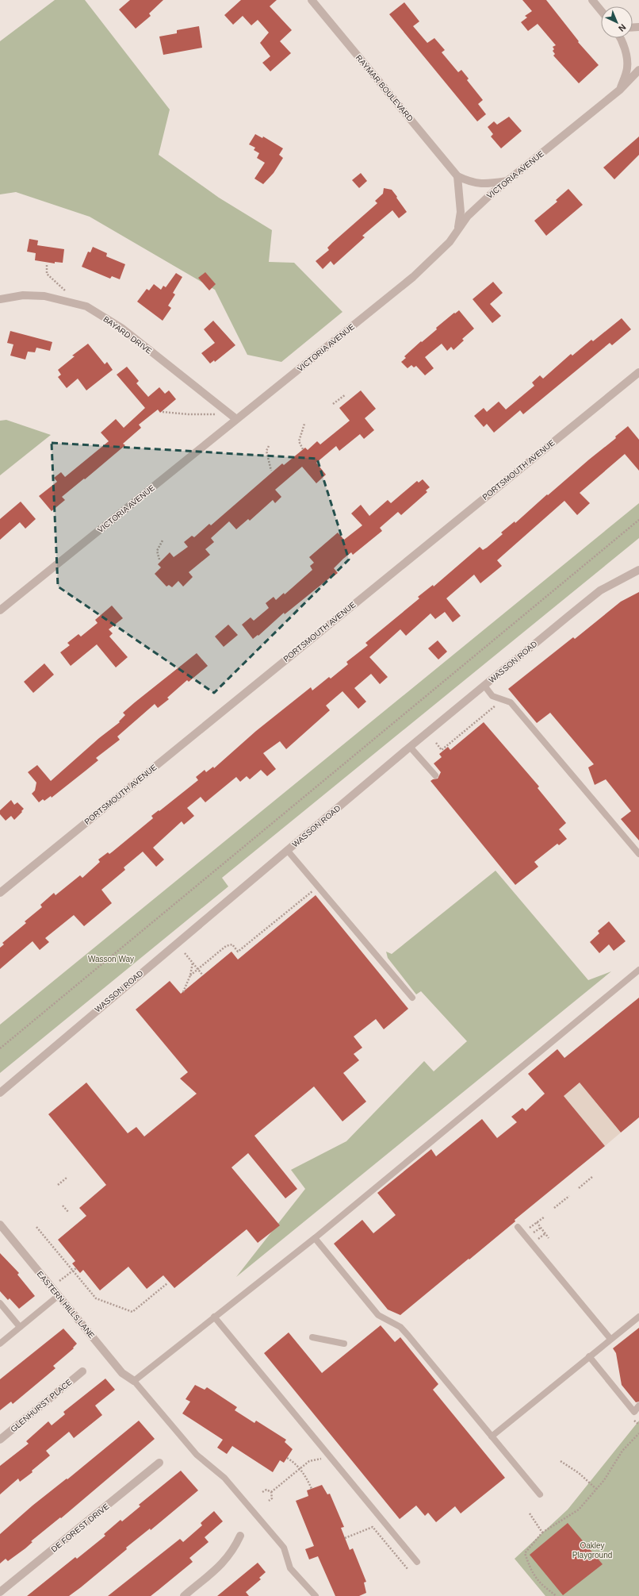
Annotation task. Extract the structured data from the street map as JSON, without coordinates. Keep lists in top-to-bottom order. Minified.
{"streets":{"street":["RAYMAR BOULEVARD","VICTORIA AVENUE","BAYARD DRIVE","PORTSMOUTH AVENUE","WASSON ROAD","EASTERN HILLS LANE","GLENHURST PLACE","DE FOREST DRIVE"]},"crossings":[["RAYMAR BOULEVARD","VICTORIA AVENUE"],["VICTORIA AVENUE","BAYARD DRIVE"]],"parks":["Wasson Way","Oakley Playground"],"north":"bottom right"}
